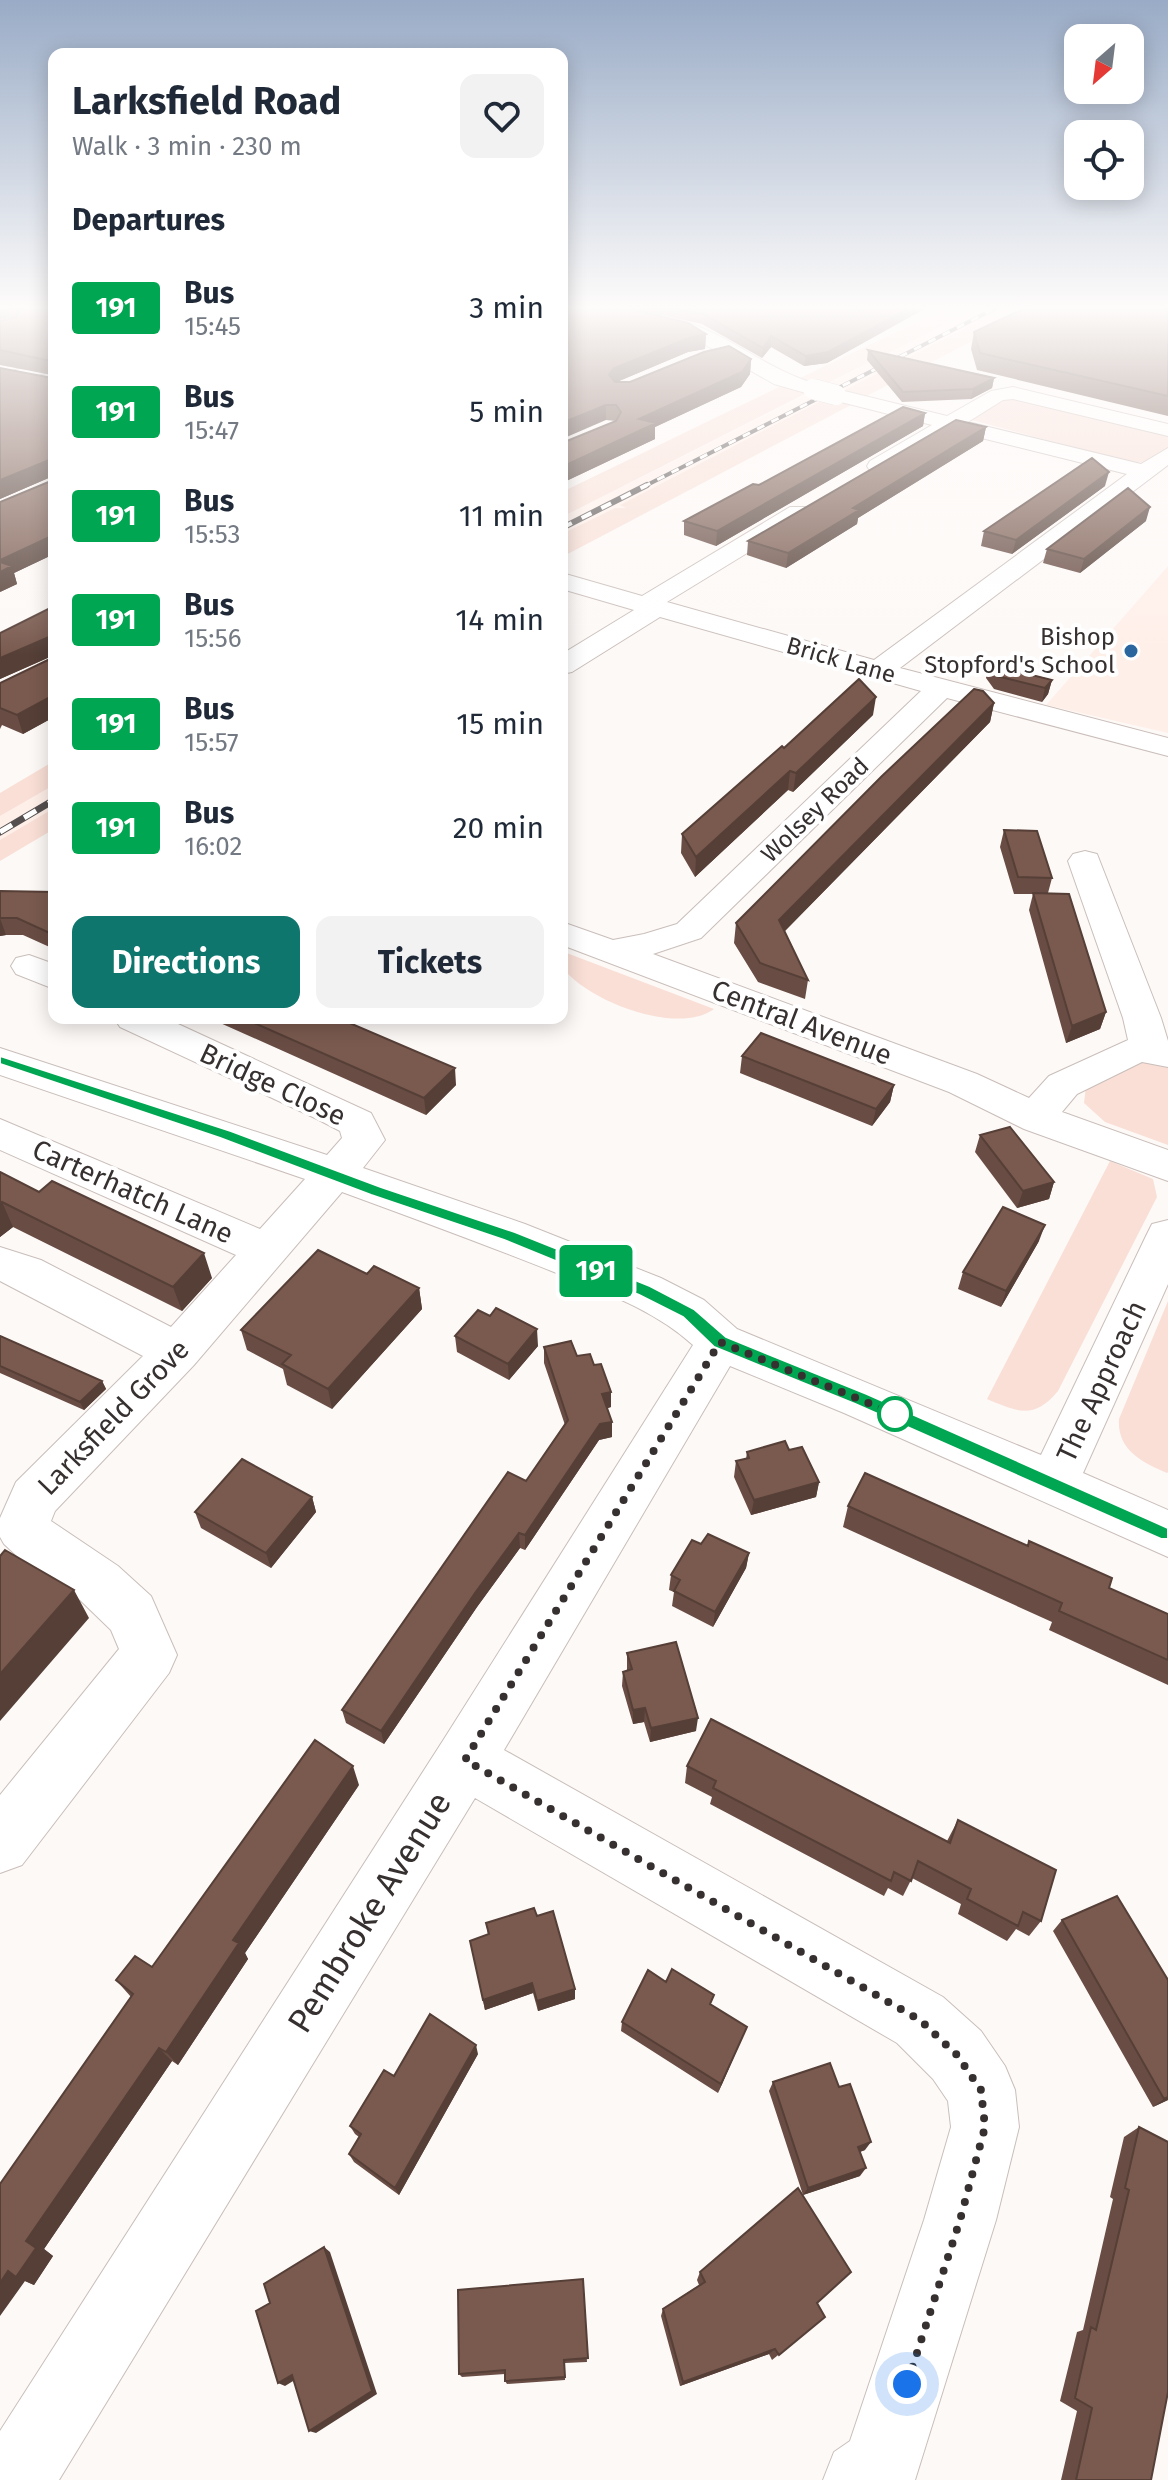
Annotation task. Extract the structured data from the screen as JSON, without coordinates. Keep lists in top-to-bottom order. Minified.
{"streets":{"street":["Brick Lane","Wolsey Road","Central Avenue","Bridge Close","Carterhatch Lane","The Approach","Larksfield Grove","Pembroke Avenue"]},"crossings":[["Brick Lane","Wolsey Road"],["Wolsey Road","Central Avenue"],["Bridge Close","Larksfield Grove"],["Carterhatch Lane","Larksfield Grove"]],"places":["Bishop Stopford's School"],"lines":["bus line 191"],"north":"bottom left","page":{"on_map":"191","heading":[["Larksfield Road","Walk · 3 min · 230 m"],"Departures"],"list":[{"mark":"191","name":"Bus","note":"15:45","value":"3 min"},{"mark":"191","name":"Bus","note":"15:47","value":"5 min"},{"mark":"191","name":"Bus","note":"15:53","value":"11 min"},{"mark":"191","name":"Bus","note":"15:56","value":"14 min"},{"mark":"191","name":"Bus","note":"15:57","value":"15 min"},{"mark":"191","name":"Bus","note":"16:02","value":"20 min"}],"buttons":["Directions","Tickets"]}}
